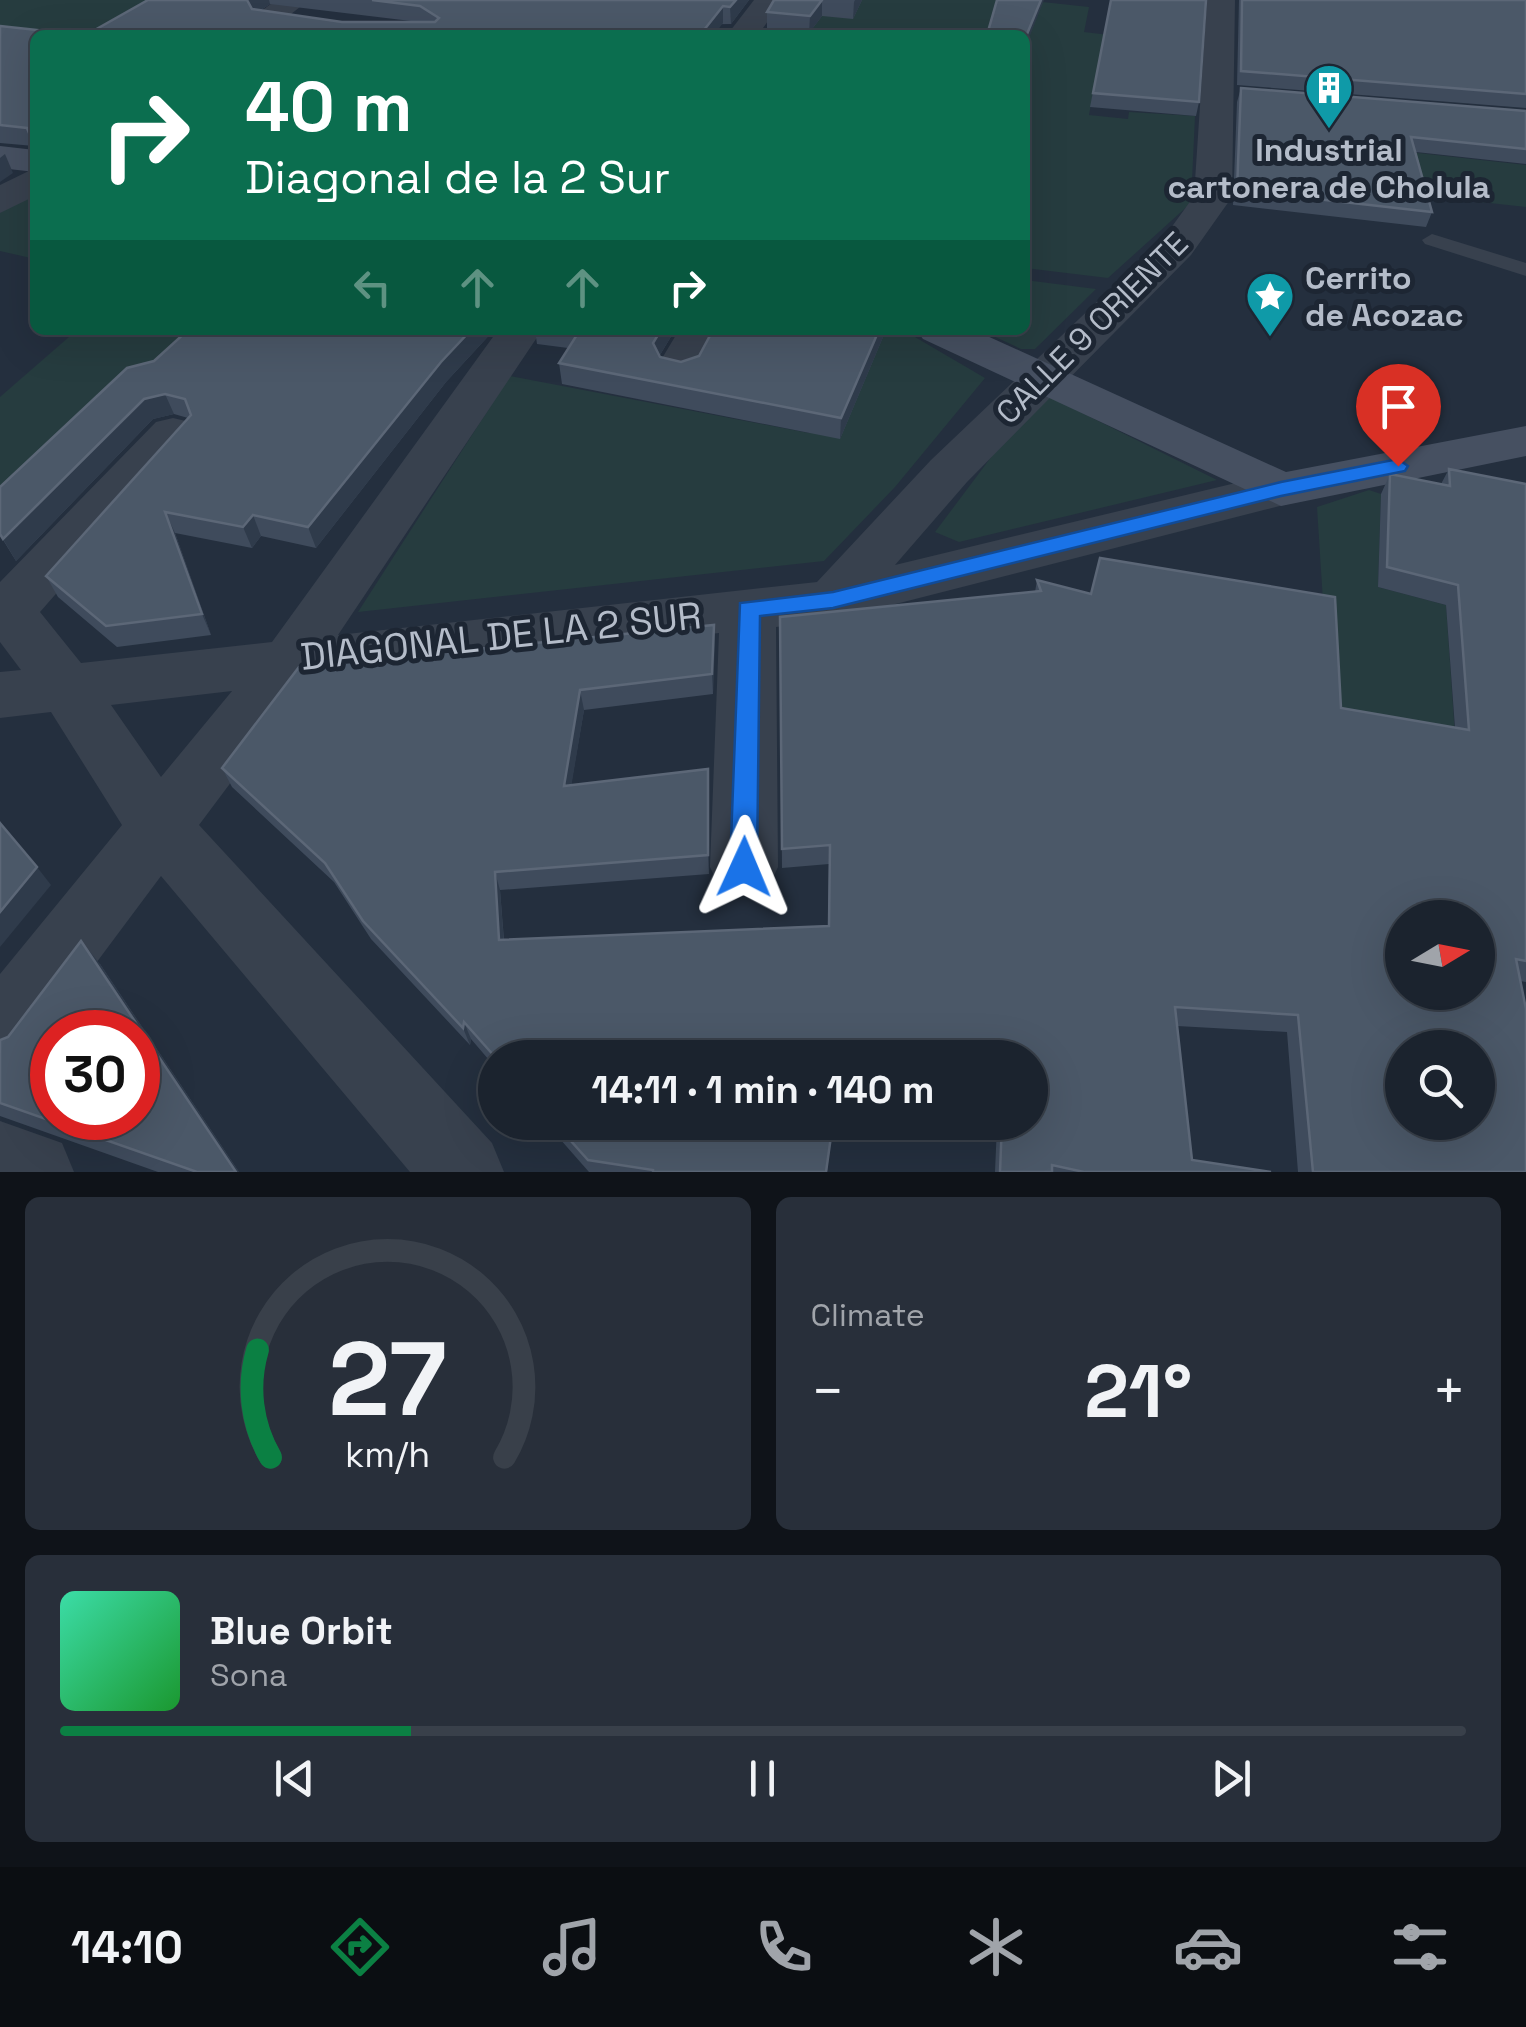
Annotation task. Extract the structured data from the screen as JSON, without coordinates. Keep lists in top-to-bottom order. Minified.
{"streets":{"main road":["DIAGONAL DE LA 2 SUR"],"street":["CALLE 9 ORIENTE"]},"crossings":[["CALLE 9 ORIENTE","DIAGONAL DE LA 2 SUR"]],"places":{"building":["Industrial cartonera de Cholula"],"place":["Cerrito de Acozac"]},"north":"right","page":{"turn":["40 m","Diagonal de la 2 Sur"],"limit":"30","trip":"14:11 · 1 min · 140 m","tile":"Climate","heat":["−","21°","+"],"song":["Blue Orbit","Sona"],"tabs":"14:10","gauge":["27","km/h"]}}
